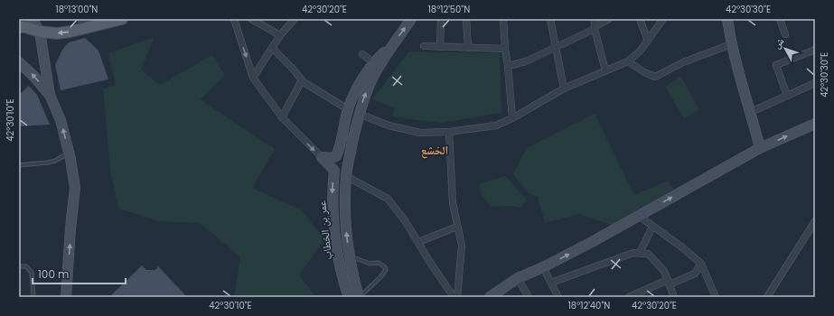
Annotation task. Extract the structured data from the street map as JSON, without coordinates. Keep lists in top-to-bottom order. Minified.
{"streets":{"street":["عمر بن الخطاب"]},"districts":["الخشع"],"scale_bar":"100 m","north":"top left","coordinates":["18°13'00\"N","42°30'20\"E","18°12'50\"N","42°30'30\"E","42°30'10\"E","18°12'40\"N"]}
